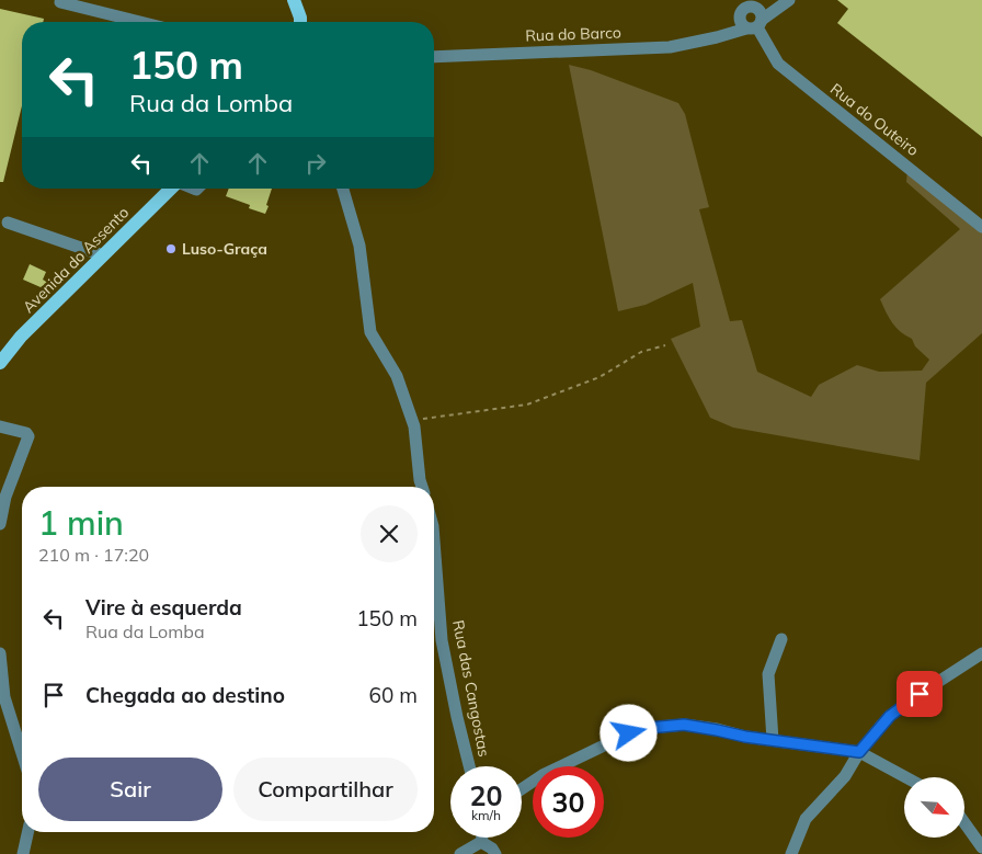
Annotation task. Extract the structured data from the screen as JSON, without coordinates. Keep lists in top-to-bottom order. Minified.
{"streets":{"main road":["Avenida do Assento"],"street":["Rua do Barco","Rua do Outeiro","Rua das Cangostas"]},"crossings":[["Rua do Barco","Rua do Outeiro"]],"places":["Luso-Graça"],"north":"bottom right","page":{"turn":["150 m","Rua da Lomba"],"heading":["1 min","210 m · 17:20"],"list":[{"name":"Vire à esquerda","note":"Rua da Lomba","value":"150 m"},{"name":"Chegada ao destino","value":"60 m"}],"buttons":["Sair","Compartilhar"],"speed":"20 km/h","limit":"30"}}
